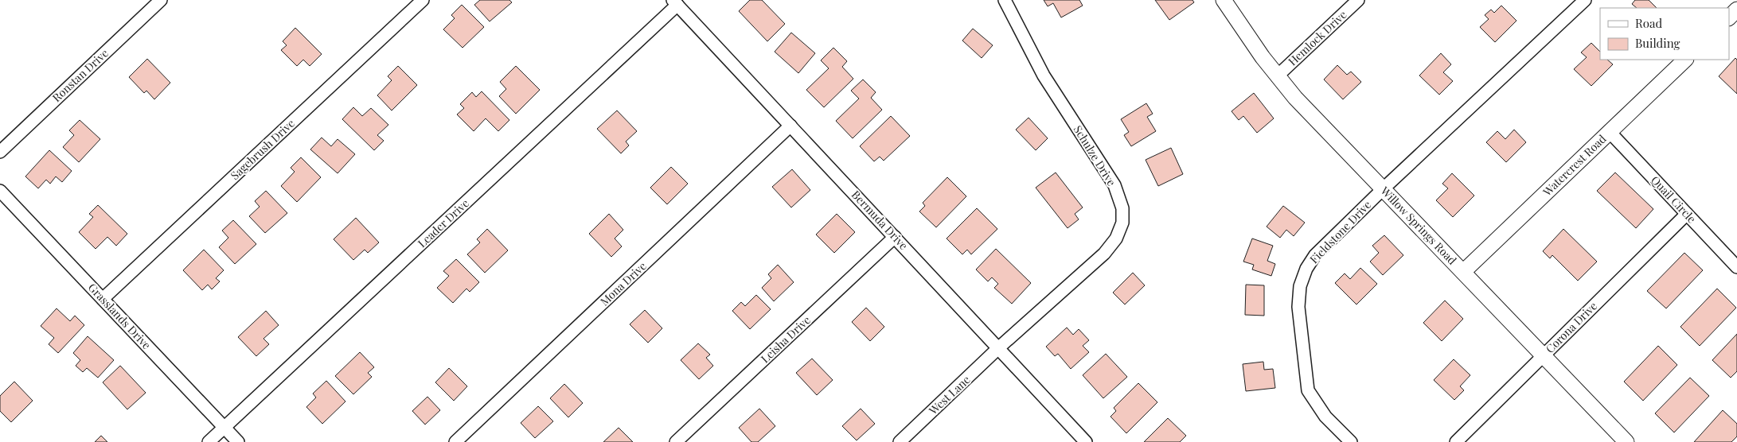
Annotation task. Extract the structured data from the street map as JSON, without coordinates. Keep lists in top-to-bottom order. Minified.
{"streets":{"street":["Hemlock Drive","Ronstan Drive","Sagebrush Drive","Schulze Drive","Watercrest Road","Quail Circle","Bermuda Drive","Leader Drive","Willow Springs Road","Fieldstone Drive","Mona Drive","Grasslands Drive","Corona Drive","Leisha Drive","West Lane"]},"crossings":[["Hemlock Drive","Willow Springs Road"],["Sagebrush Drive","Grasslands Drive"],["Schulze Drive","Bermuda Drive"],["Schulze Drive","West Lane"],["Watercrest Road","Quail Circle"],["Watercrest Road","Willow Springs Road"],["Quail Circle","Corona Drive"],["Bermuda Drive","Leader Drive"],["Bermuda Drive","Mona Drive"],["Bermuda Drive","Leisha Drive"],["Bermuda Drive","West Lane"],["Leader Drive","Grasslands Drive"],["Willow Springs Road","Fieldstone Drive"],["Willow Springs Road","Corona Drive"]],"legend":["Road","Building"]}
